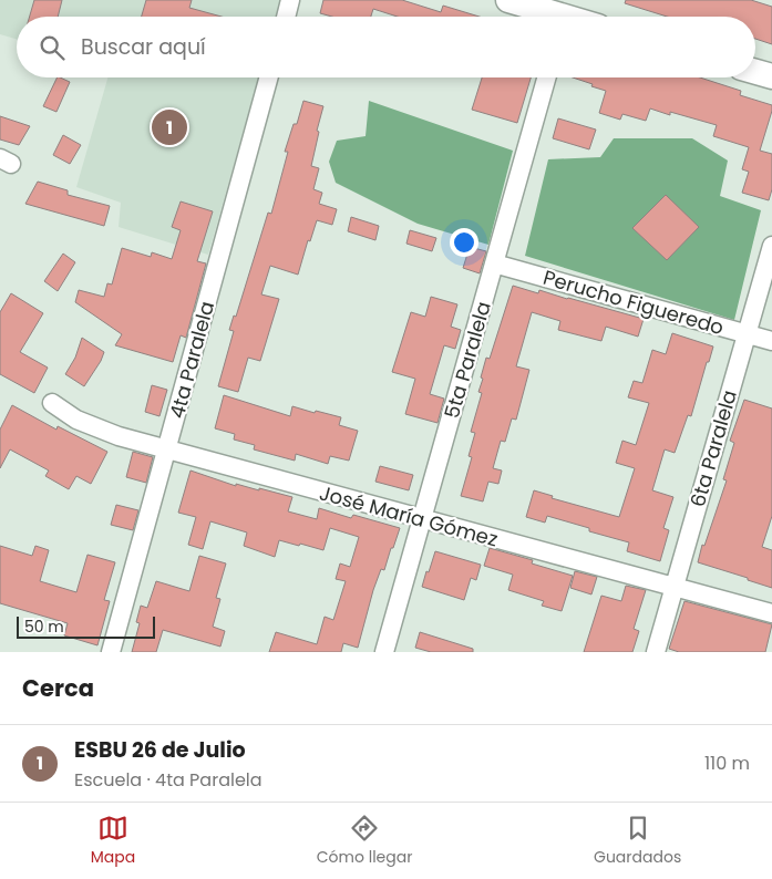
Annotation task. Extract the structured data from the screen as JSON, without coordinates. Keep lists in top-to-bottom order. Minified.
{"streets":{"street":["Perucho Figueredo","4ta Paralela","5ta Paralela","6ta Paralela","José María Gómez"]},"crossings":[["Perucho Figueredo","5ta Paralela"],["Perucho Figueredo","6ta Paralela"],["4ta Paralela","José María Gómez"],["5ta Paralela","José María Gómez"],["6ta Paralela","José María Gómez"]],"scale_bar":"50 m","page":{"search":"Buscar aquí","pins":"1","scale":"50 m","heading":"Cerca","list":[{"mark":"1","name":"ESBU 26 de Julio","note":"Escuela · 4ta Paralela","value":"110 m"}],"nav":["Mapa","Cómo llegar","Guardados"]}}
